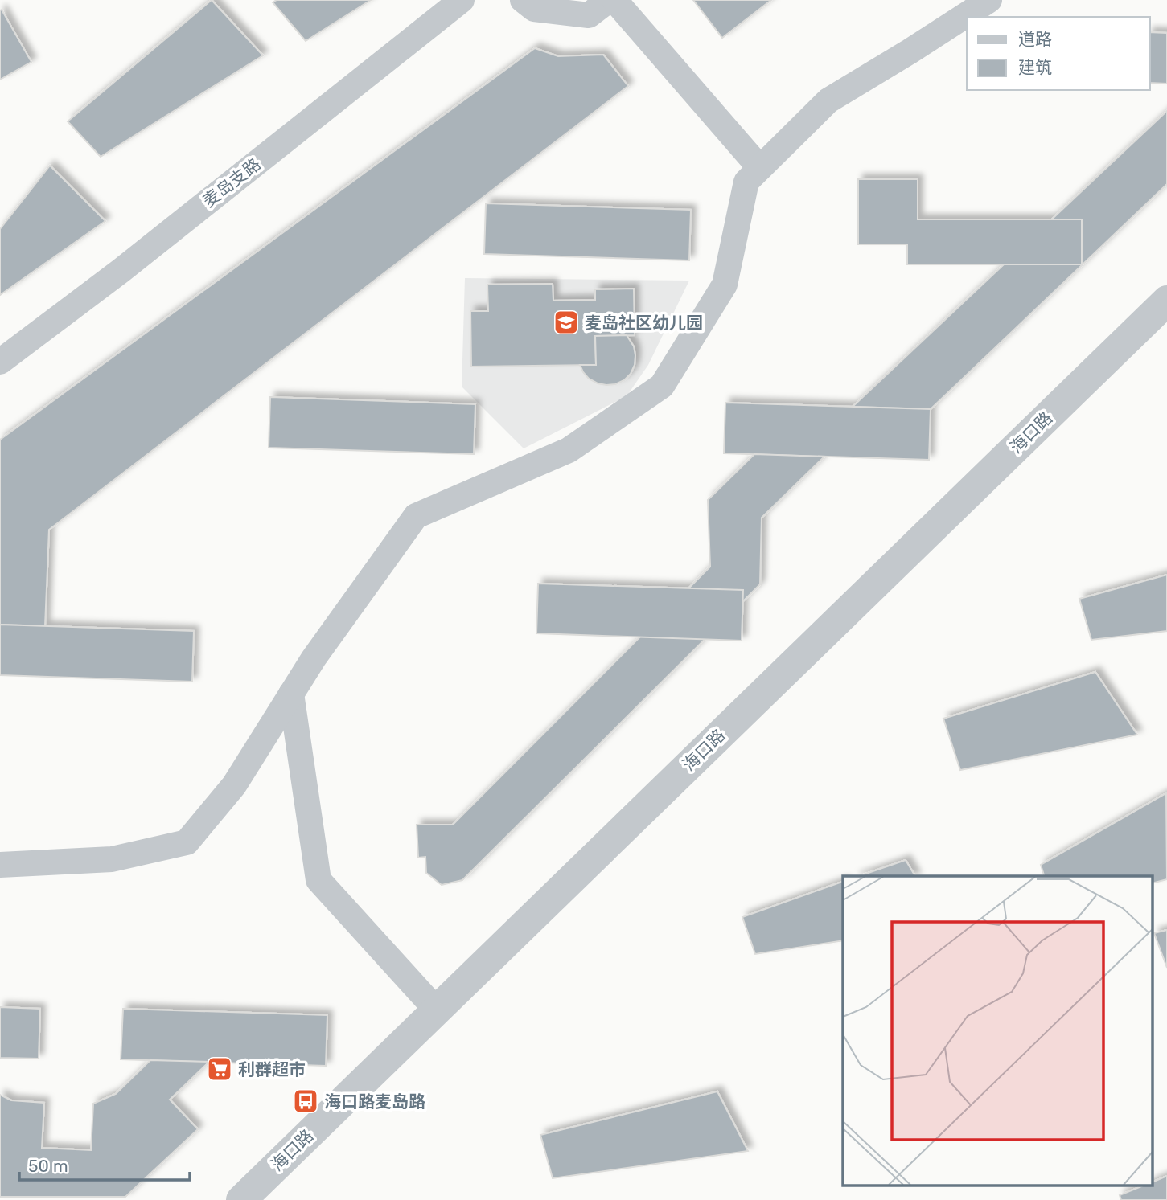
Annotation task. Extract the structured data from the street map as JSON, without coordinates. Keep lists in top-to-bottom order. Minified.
{"streets":{"street":["麦岛支路","海口路"]},"places":{"school or university":["麦岛社区幼儿园"],"supermarket":["利群超市"],"bus stop":["海口路麦岛路"]},"legend":["道路","建筑"],"scale_bar":"50 m"}
